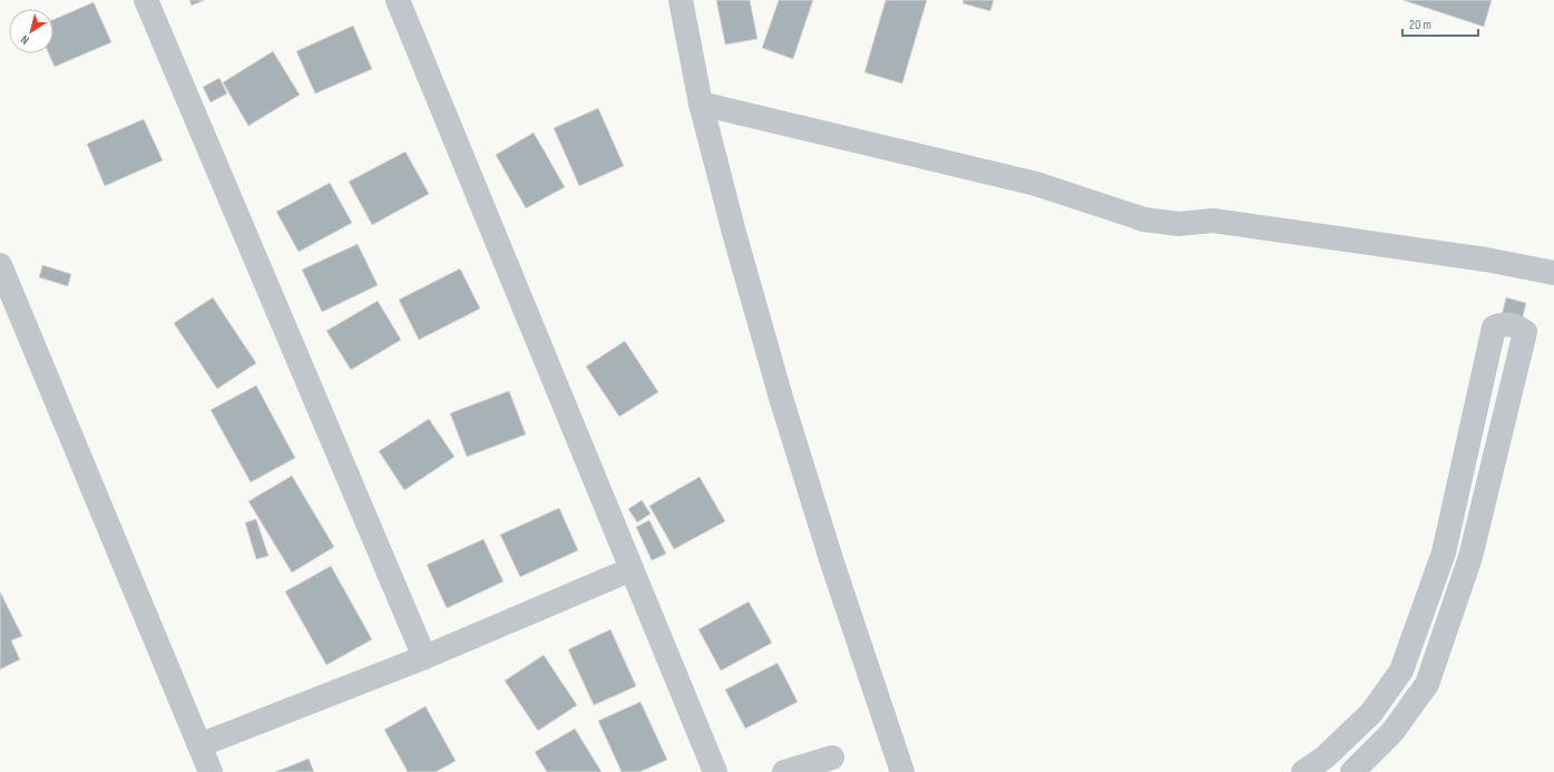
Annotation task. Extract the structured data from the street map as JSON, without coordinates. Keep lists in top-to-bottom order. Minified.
{"scale_bar":"20 m","north":"bottom left"}
